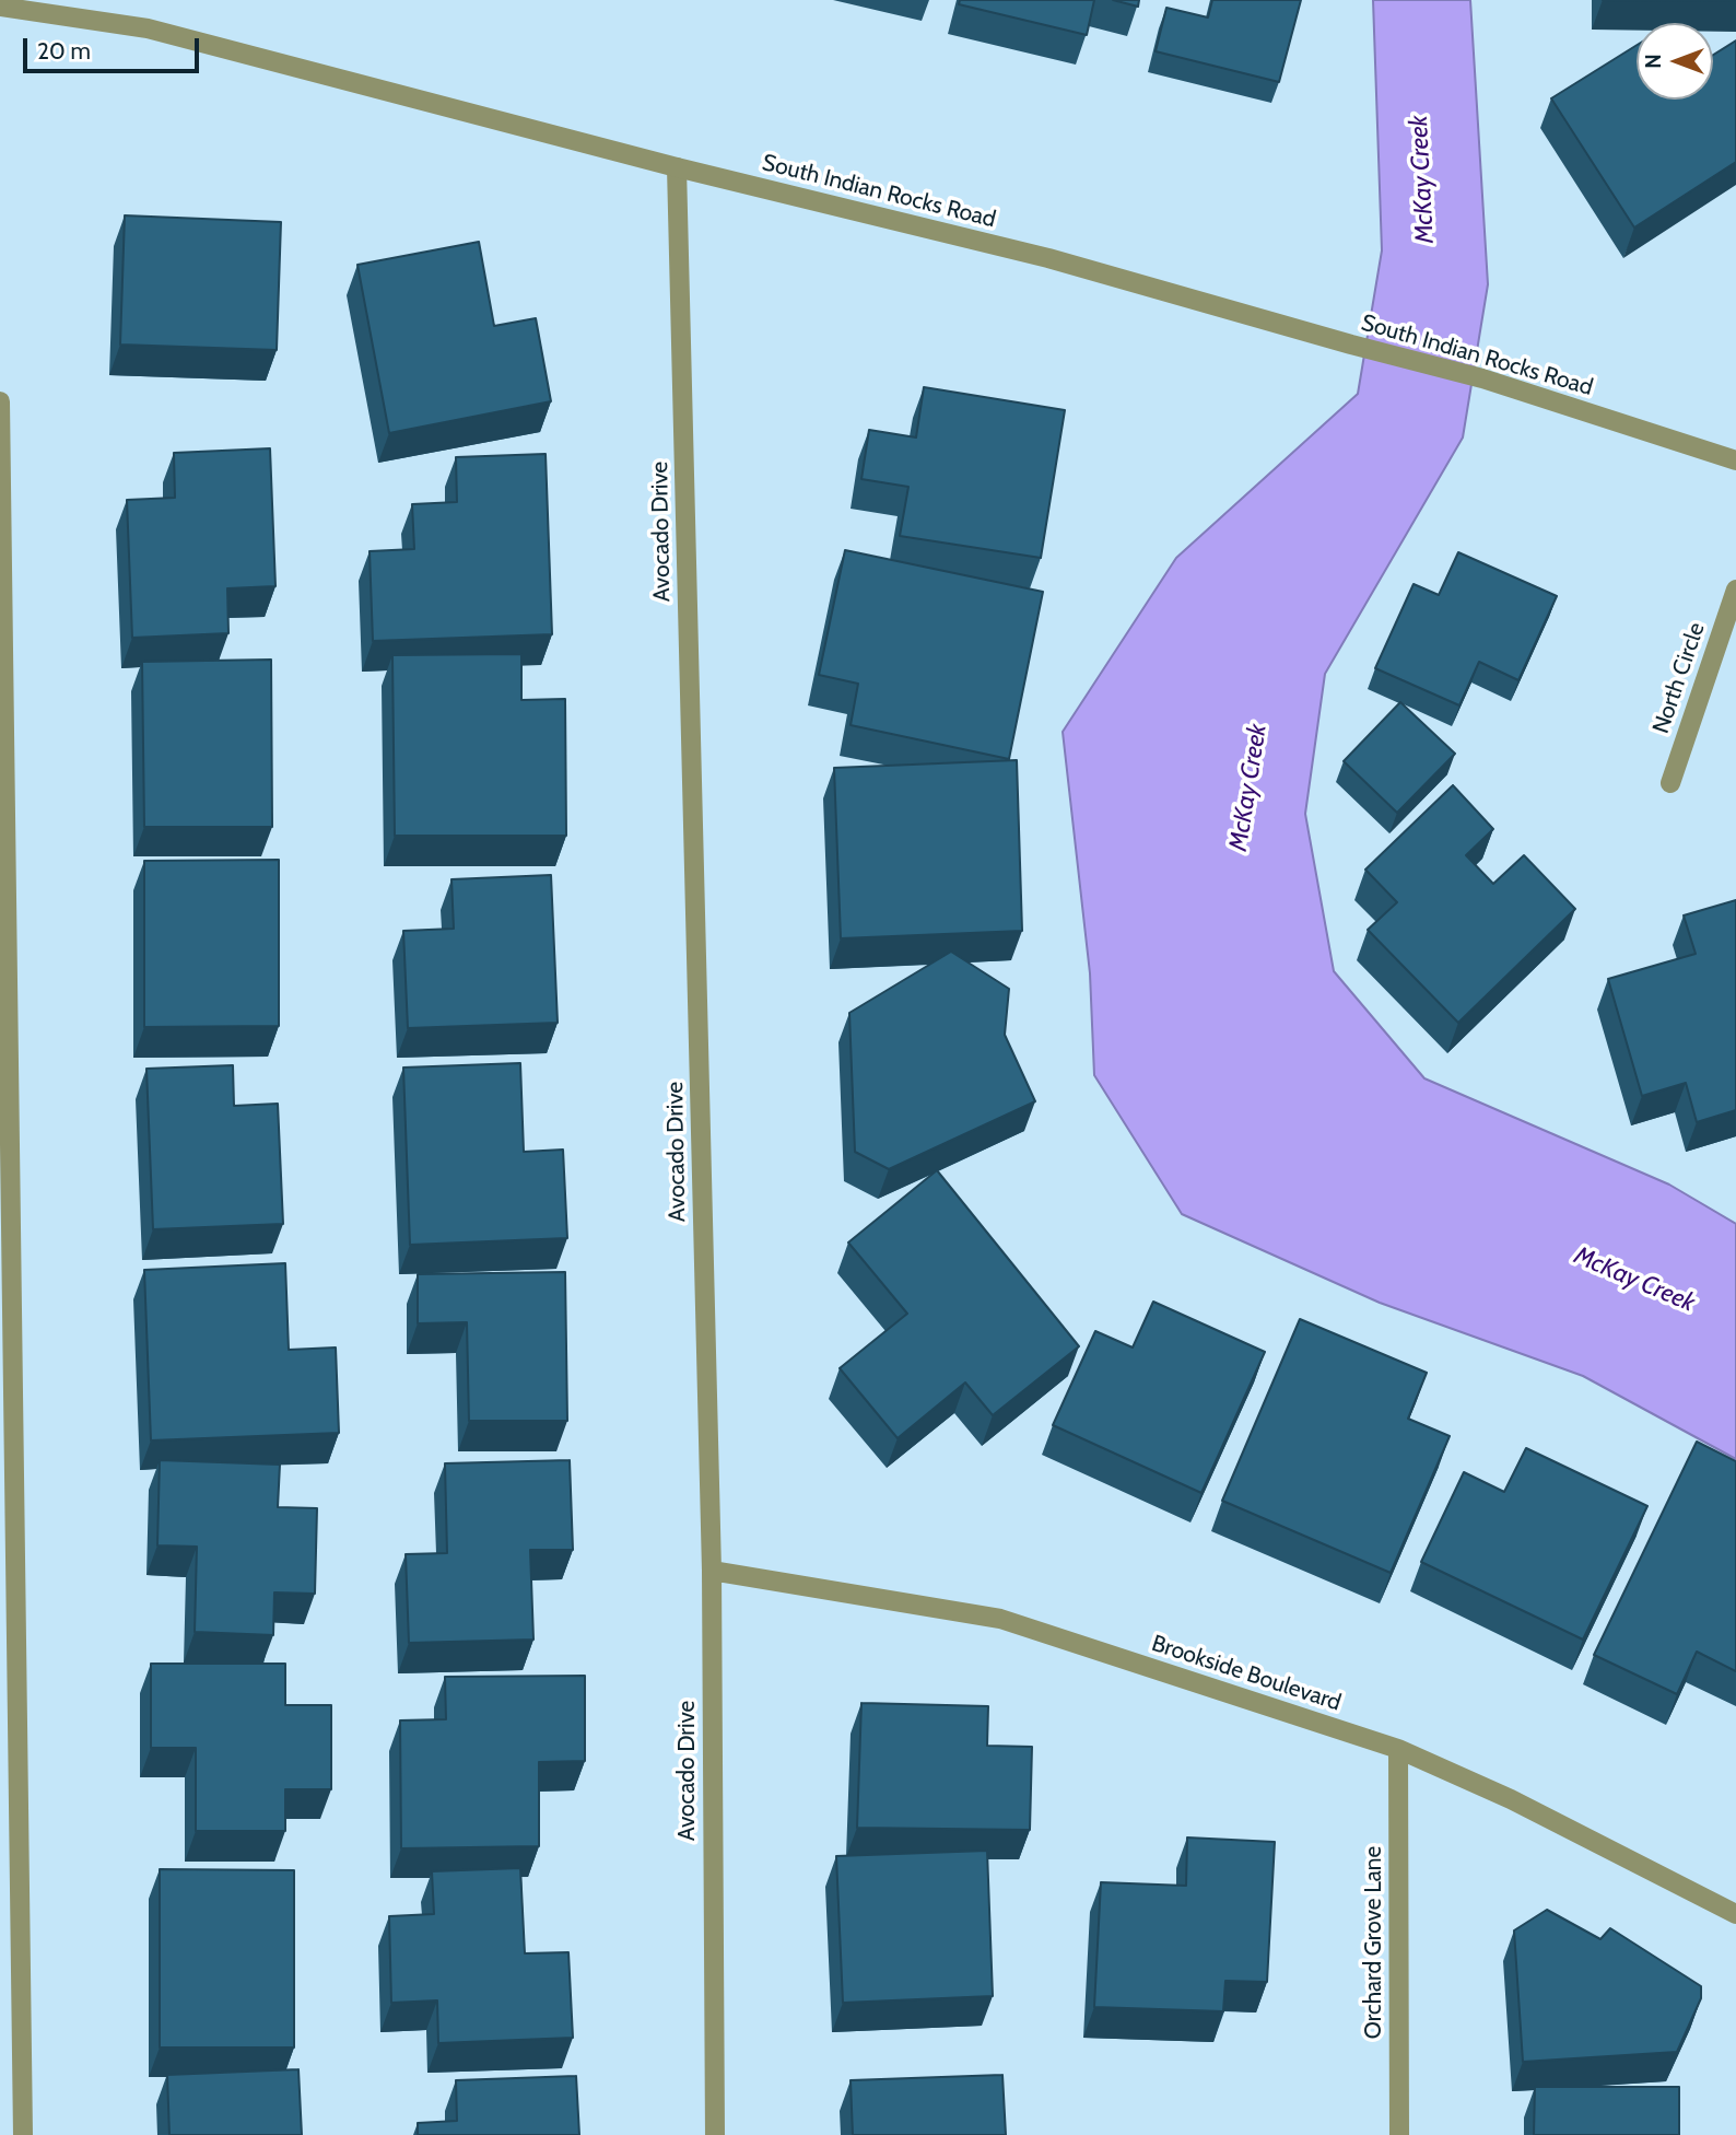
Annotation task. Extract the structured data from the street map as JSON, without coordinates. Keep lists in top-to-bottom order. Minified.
{"streets":{"street":["South Indian Rocks Road","Avocado Drive","North Circle","Brookside Boulevard","Orchard Grove Lane"]},"crossings":[["South Indian Rocks Road","Avocado Drive"],["Avocado Drive","Brookside Boulevard"],["Brookside Boulevard","Orchard Grove Lane"]],"water":["McKay Creek"],"scale_bar":"20 m","north":"left"}
